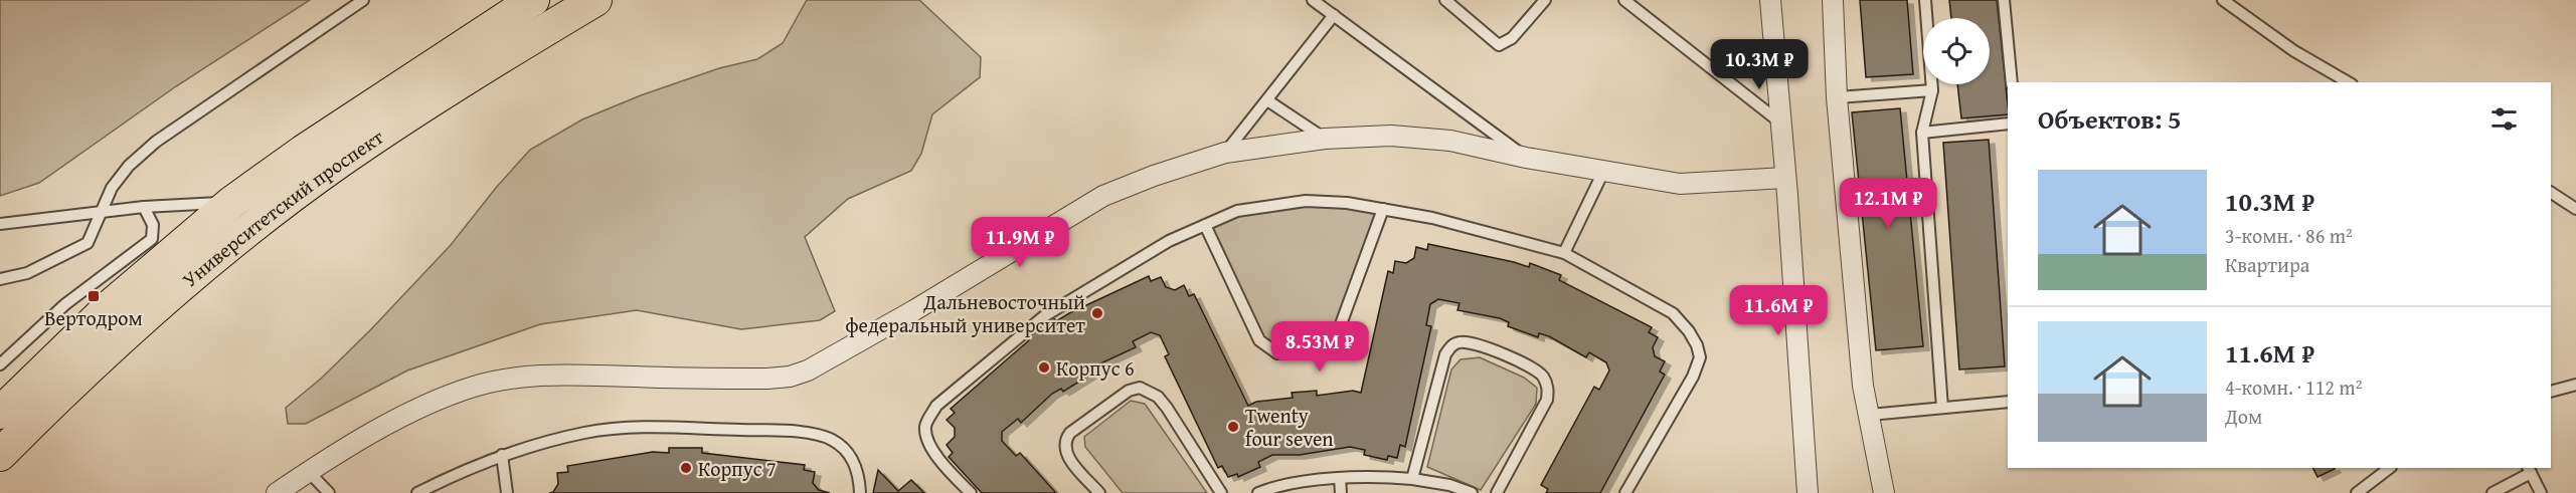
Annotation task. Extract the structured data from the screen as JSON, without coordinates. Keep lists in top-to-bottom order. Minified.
{"streets":{"main road":["Университетский проспект"]},"places":{"transit":["Вертодром"],"other":["Дальневосточный федеральный университет","Корпус 6","Twenty four seven","Корпус 7"]},"page":{"price":["10.3M ₽","12.1M ₽","11.9M ₽","11.6M ₽","8.53M ₽"],"heading":"Объектов: 5","list":[{"name":"10.3M ₽","note":"3-комн. · 86 m² · Квартира"},{"name":"11.6M ₽","note":"4-комн. · 112 m² · Дом"}]}}
